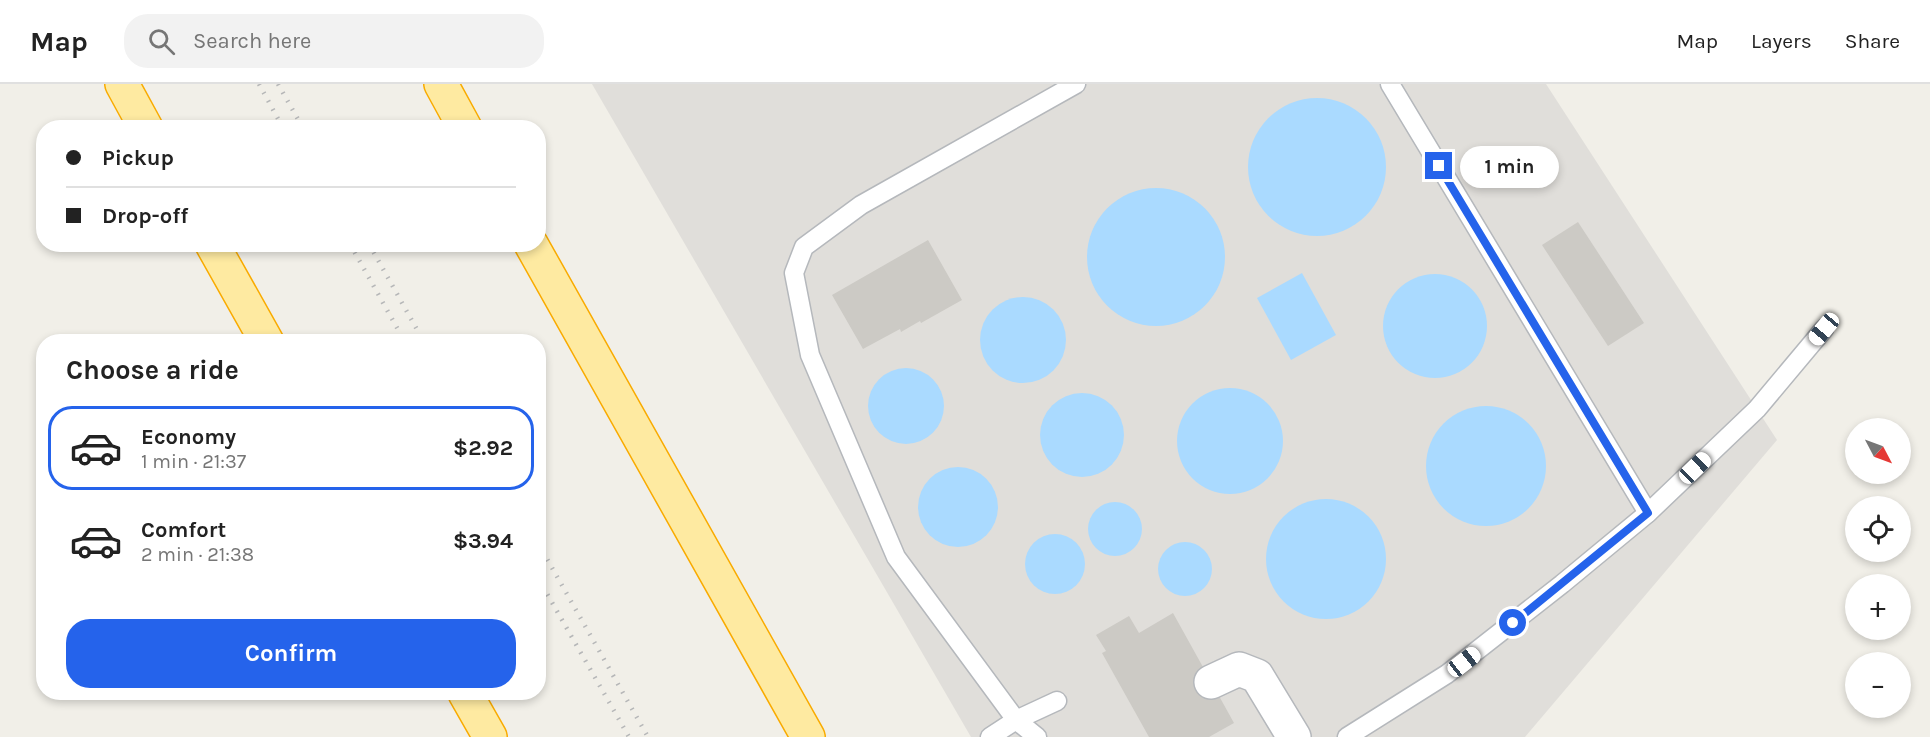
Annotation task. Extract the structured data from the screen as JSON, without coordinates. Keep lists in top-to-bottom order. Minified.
{"north":"bottom right","page":{"header":"Map","search":"Search here","nav":["Map","Layers","Share"],"banner":["Pickup","Drop-off"],"bubble":"1 min","heading":"Choose a ride","list":[{"name":"Economy","note":"1 min · 21:37","value":"$2.92"},{"name":"Comfort","note":"2 min · 21:38","value":"$3.94"}],"map_buttons":["+","−"],"buttons":"Confirm"}}
